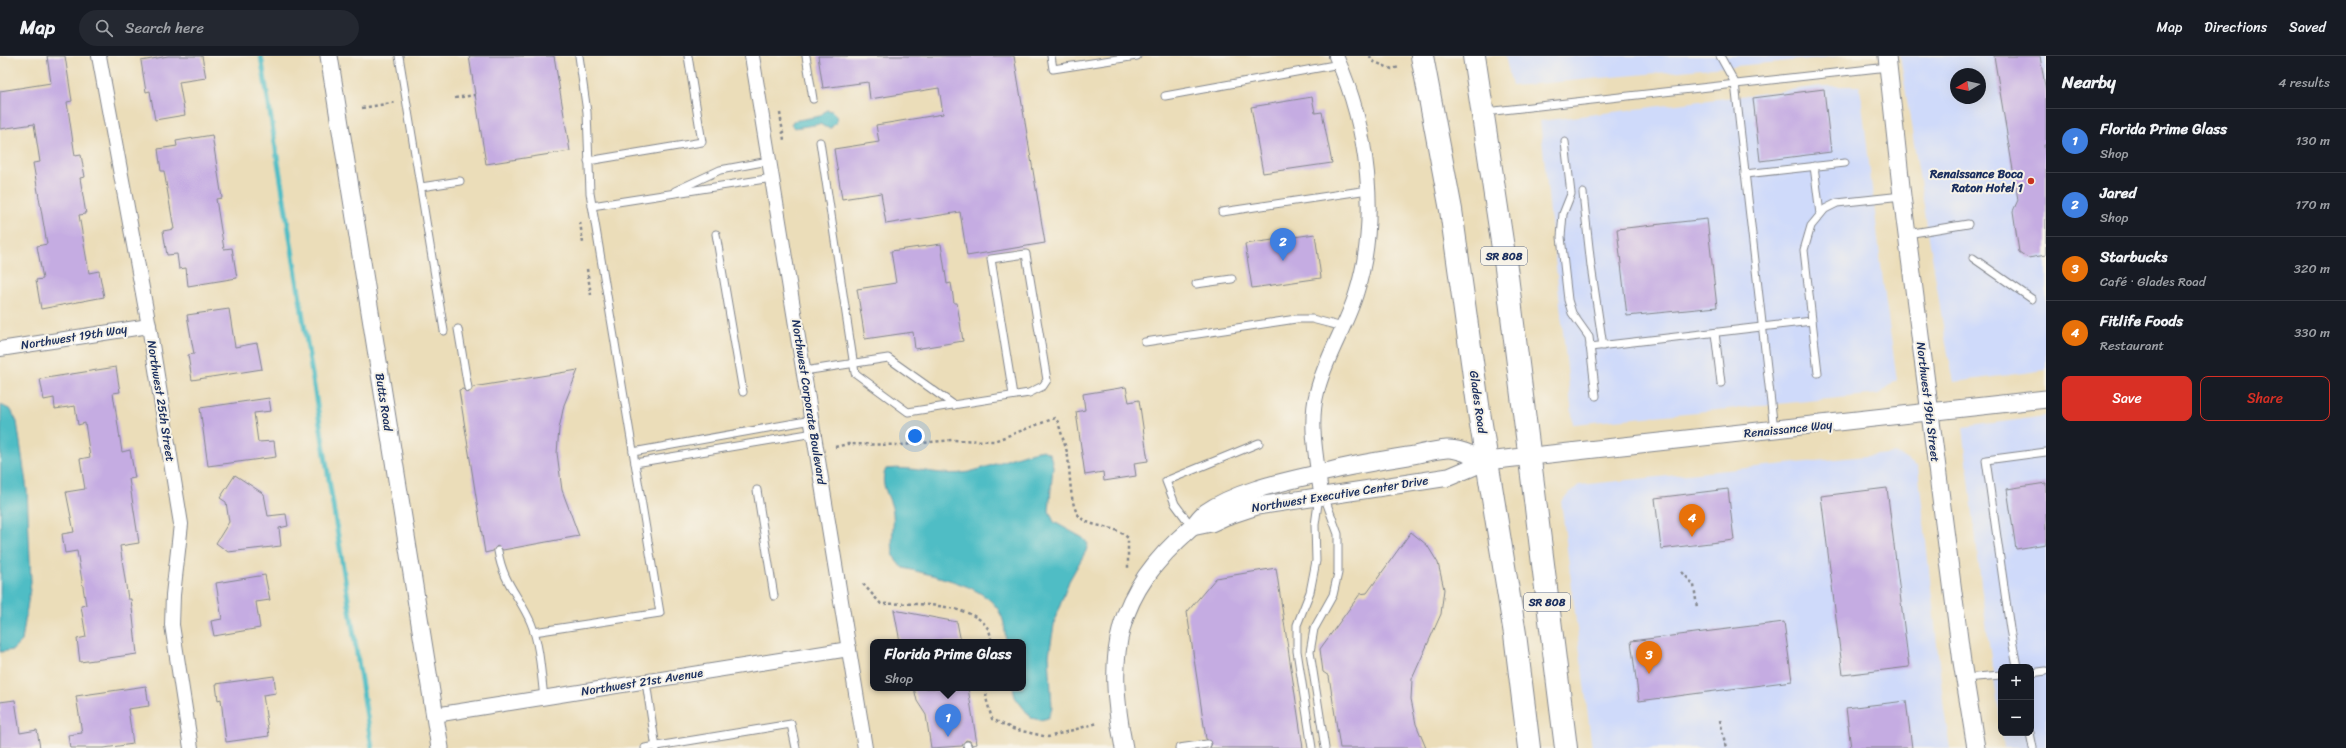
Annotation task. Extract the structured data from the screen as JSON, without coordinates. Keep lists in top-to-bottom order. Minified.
{"streets":{"main road":["SR 808","Glades Road"],"street":["Northwest 19th Way","Northwest 25th Street","Butts Road","Northwest Corporate Boulevard","Northwest 19th Street","Renaissance Way","Northwest Executive Center Drive","Northwest 21st Avenue"]},"crossings":[["SR 808","Renaissance Way"],["SR 808","Northwest Executive Center Drive"],["Northwest 19th Way","Northwest 25th Street"],["Butts Road","Northwest 21st Avenue"],["Northwest Corporate Boulevard","Northwest 21st Avenue"],["Glades Road","Northwest Executive Center Drive"],["Northwest 19th Street","Renaissance Way"],["Renaissance Way","Northwest Executive Center Drive"]],"places":["Renaissance Boca Raton Hotel 1"],"north":"left","page":{"header":"Map","search":"Search here","nav":["Map","Directions","Saved"],"heading":["Nearby","4 results"],"list":[{"mark":"1","name":"Florida Prime Glass","note":"Shop","value":"130 m"},{"mark":"2","name":"Jared","note":"Shop","value":"170 m"},{"mark":"3","name":"Starbucks","note":"Café · Glades Road","value":"320 m"},{"mark":"4","name":"Fitlife Foods","note":"Restaurant","value":"330 m"}],"pins":["2","4","3","1"],"buttons":["Save","Share"],"popup":["Florida Prime Glass","Shop"],"map_buttons":["+","−"]}}
